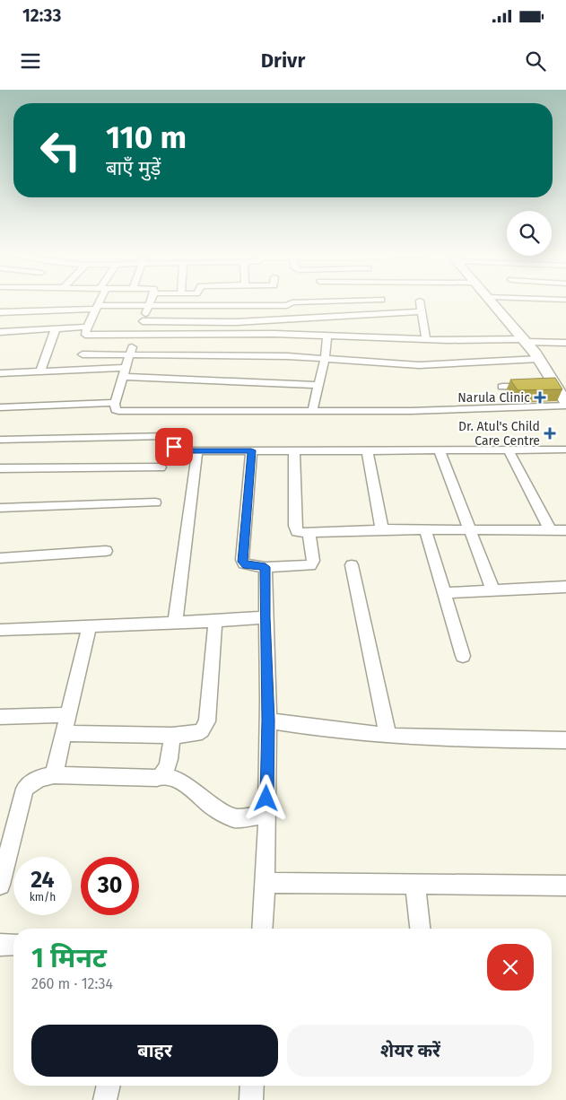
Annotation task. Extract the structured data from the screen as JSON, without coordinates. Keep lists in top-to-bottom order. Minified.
{"places":{"health":["Narula Clinic","Dr. Atul's Child Care Centre"]},"page":{"status":"12:33","header":"Drivr","turn":["110 m","बाएँ मुड़ें"],"speed":"24 km/h","limit":"30","heading":["1 मिनट","260 m · 12:34"],"buttons":["बाहर","शेयर करें"]}}
